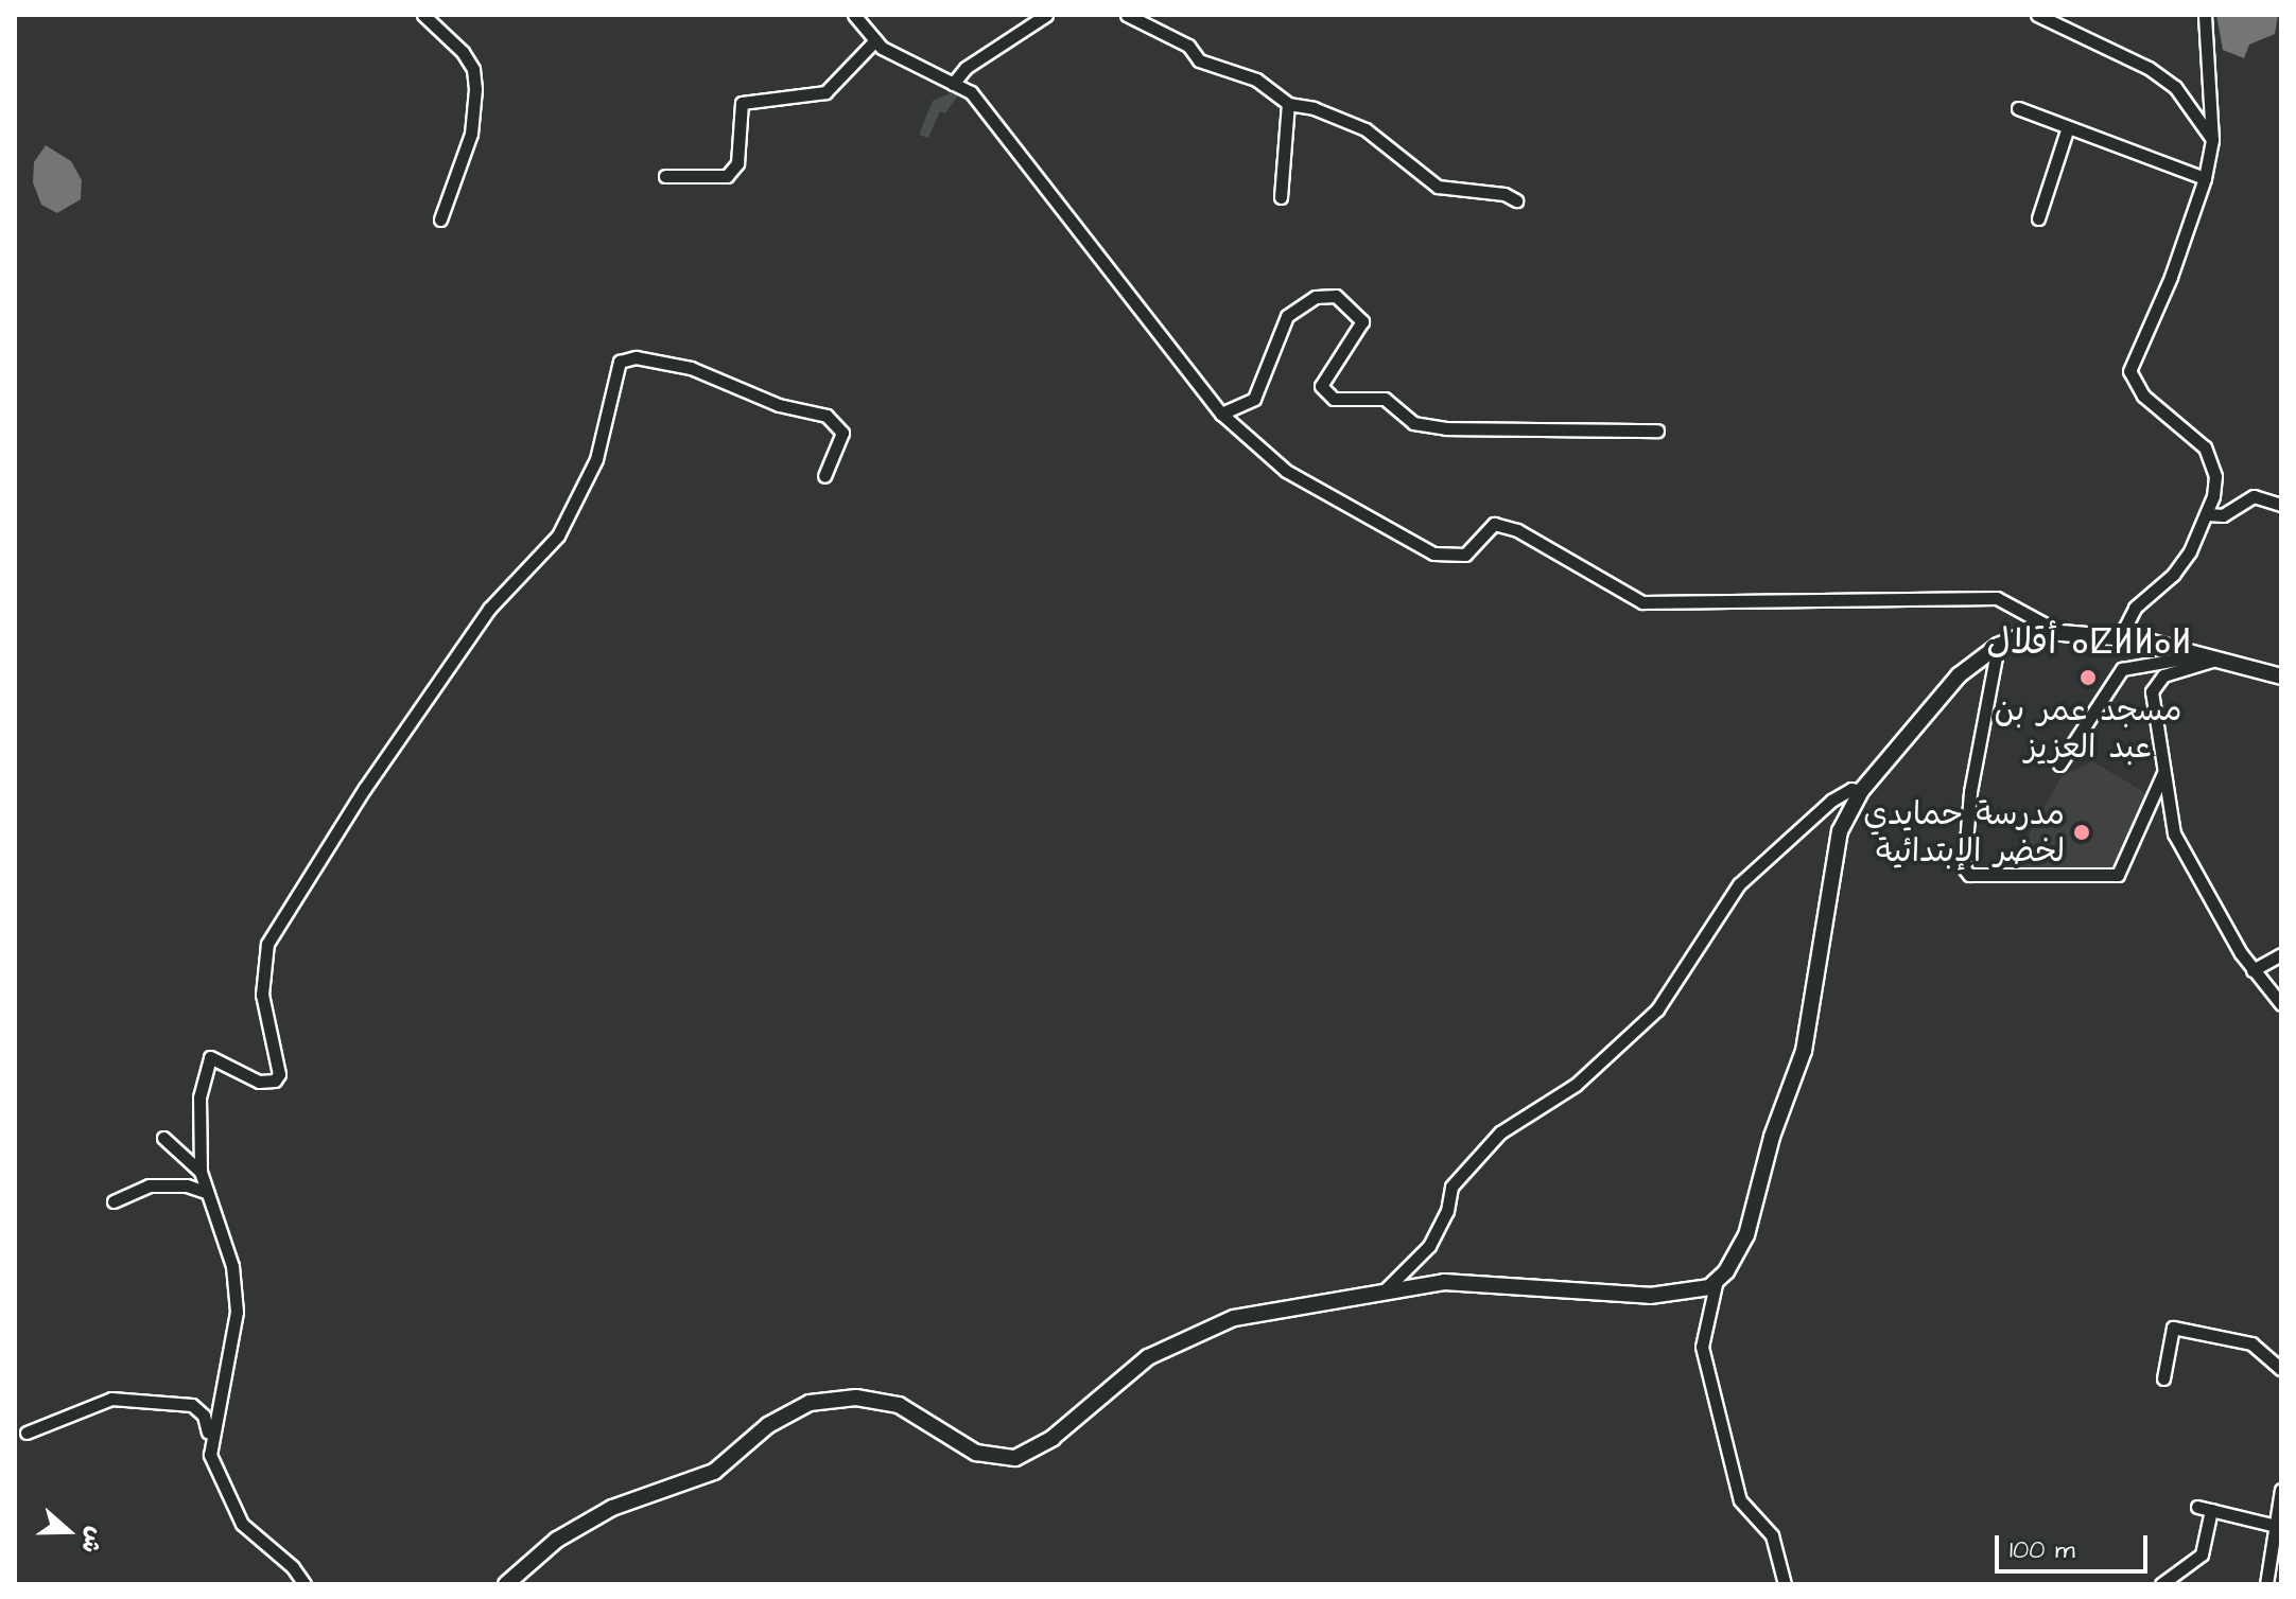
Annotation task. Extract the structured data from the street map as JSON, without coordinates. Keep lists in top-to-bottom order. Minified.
{"districts":["أقلال ⴰⵇⵍⵍⴰⵍ"],"places":["مسجد عمر بن عبد العزيز","مدرسة حمايدي لخضر الإبتدائية"],"scale_bar":"100 m","north":"right"}
